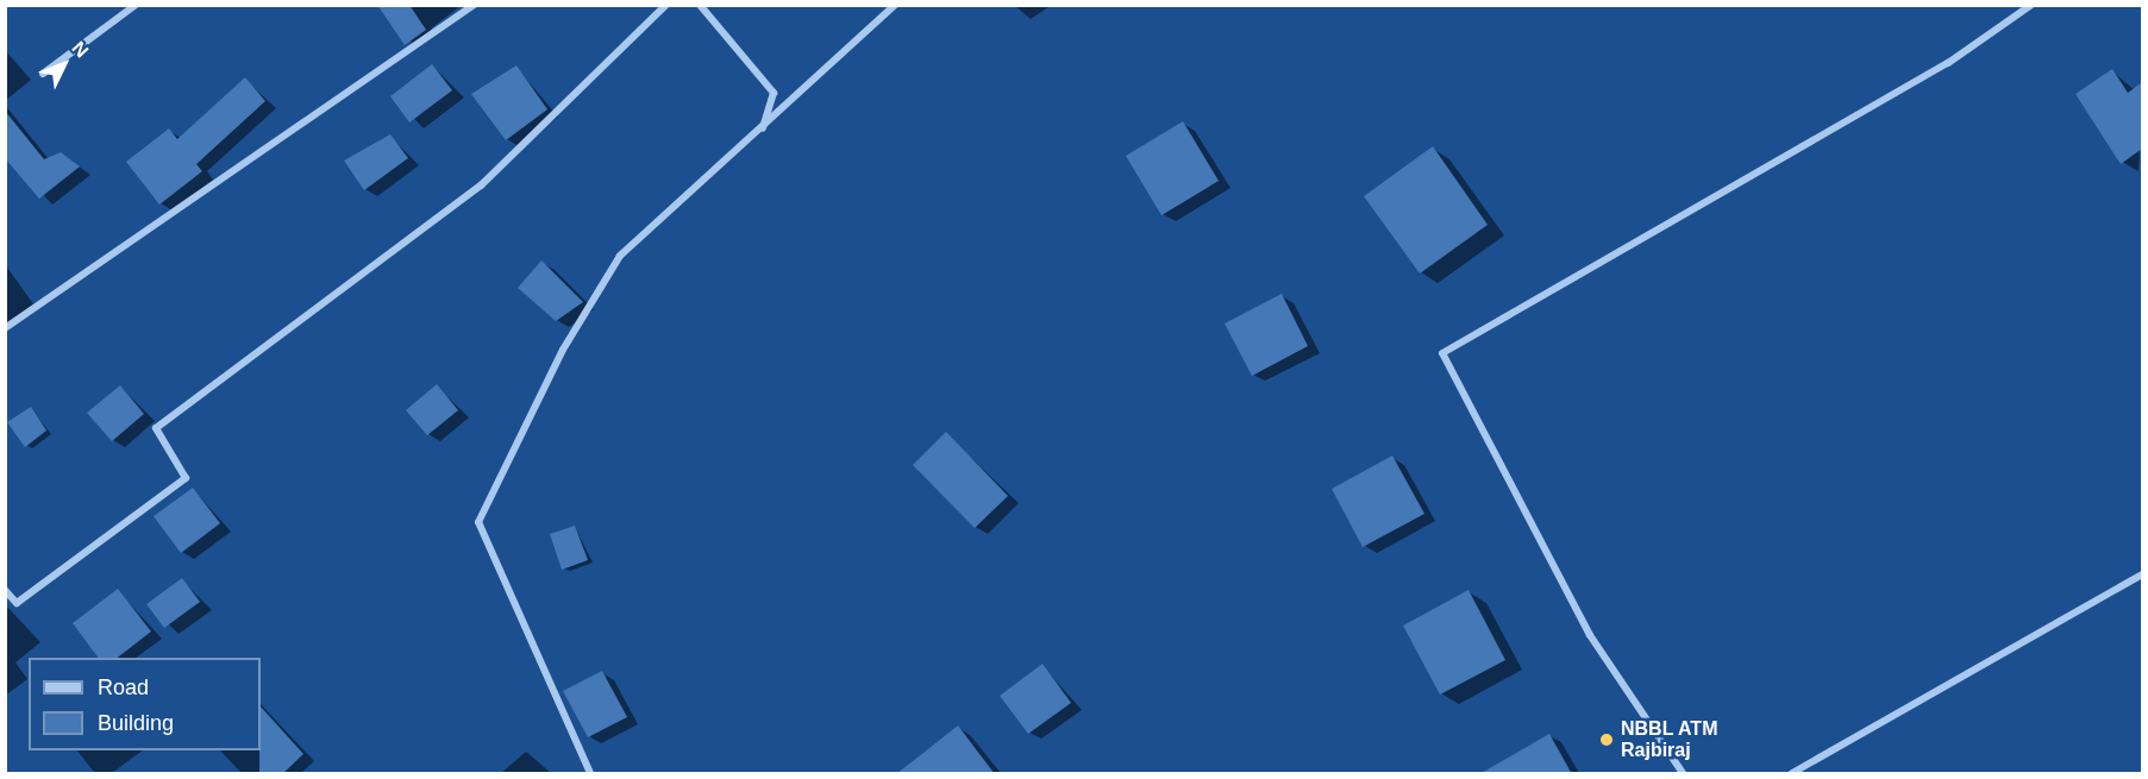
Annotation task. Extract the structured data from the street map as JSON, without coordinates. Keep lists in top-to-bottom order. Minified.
{"places":["NBBL ATM Rajbiraj"],"legend":["Road","Building"],"north":"top right"}
